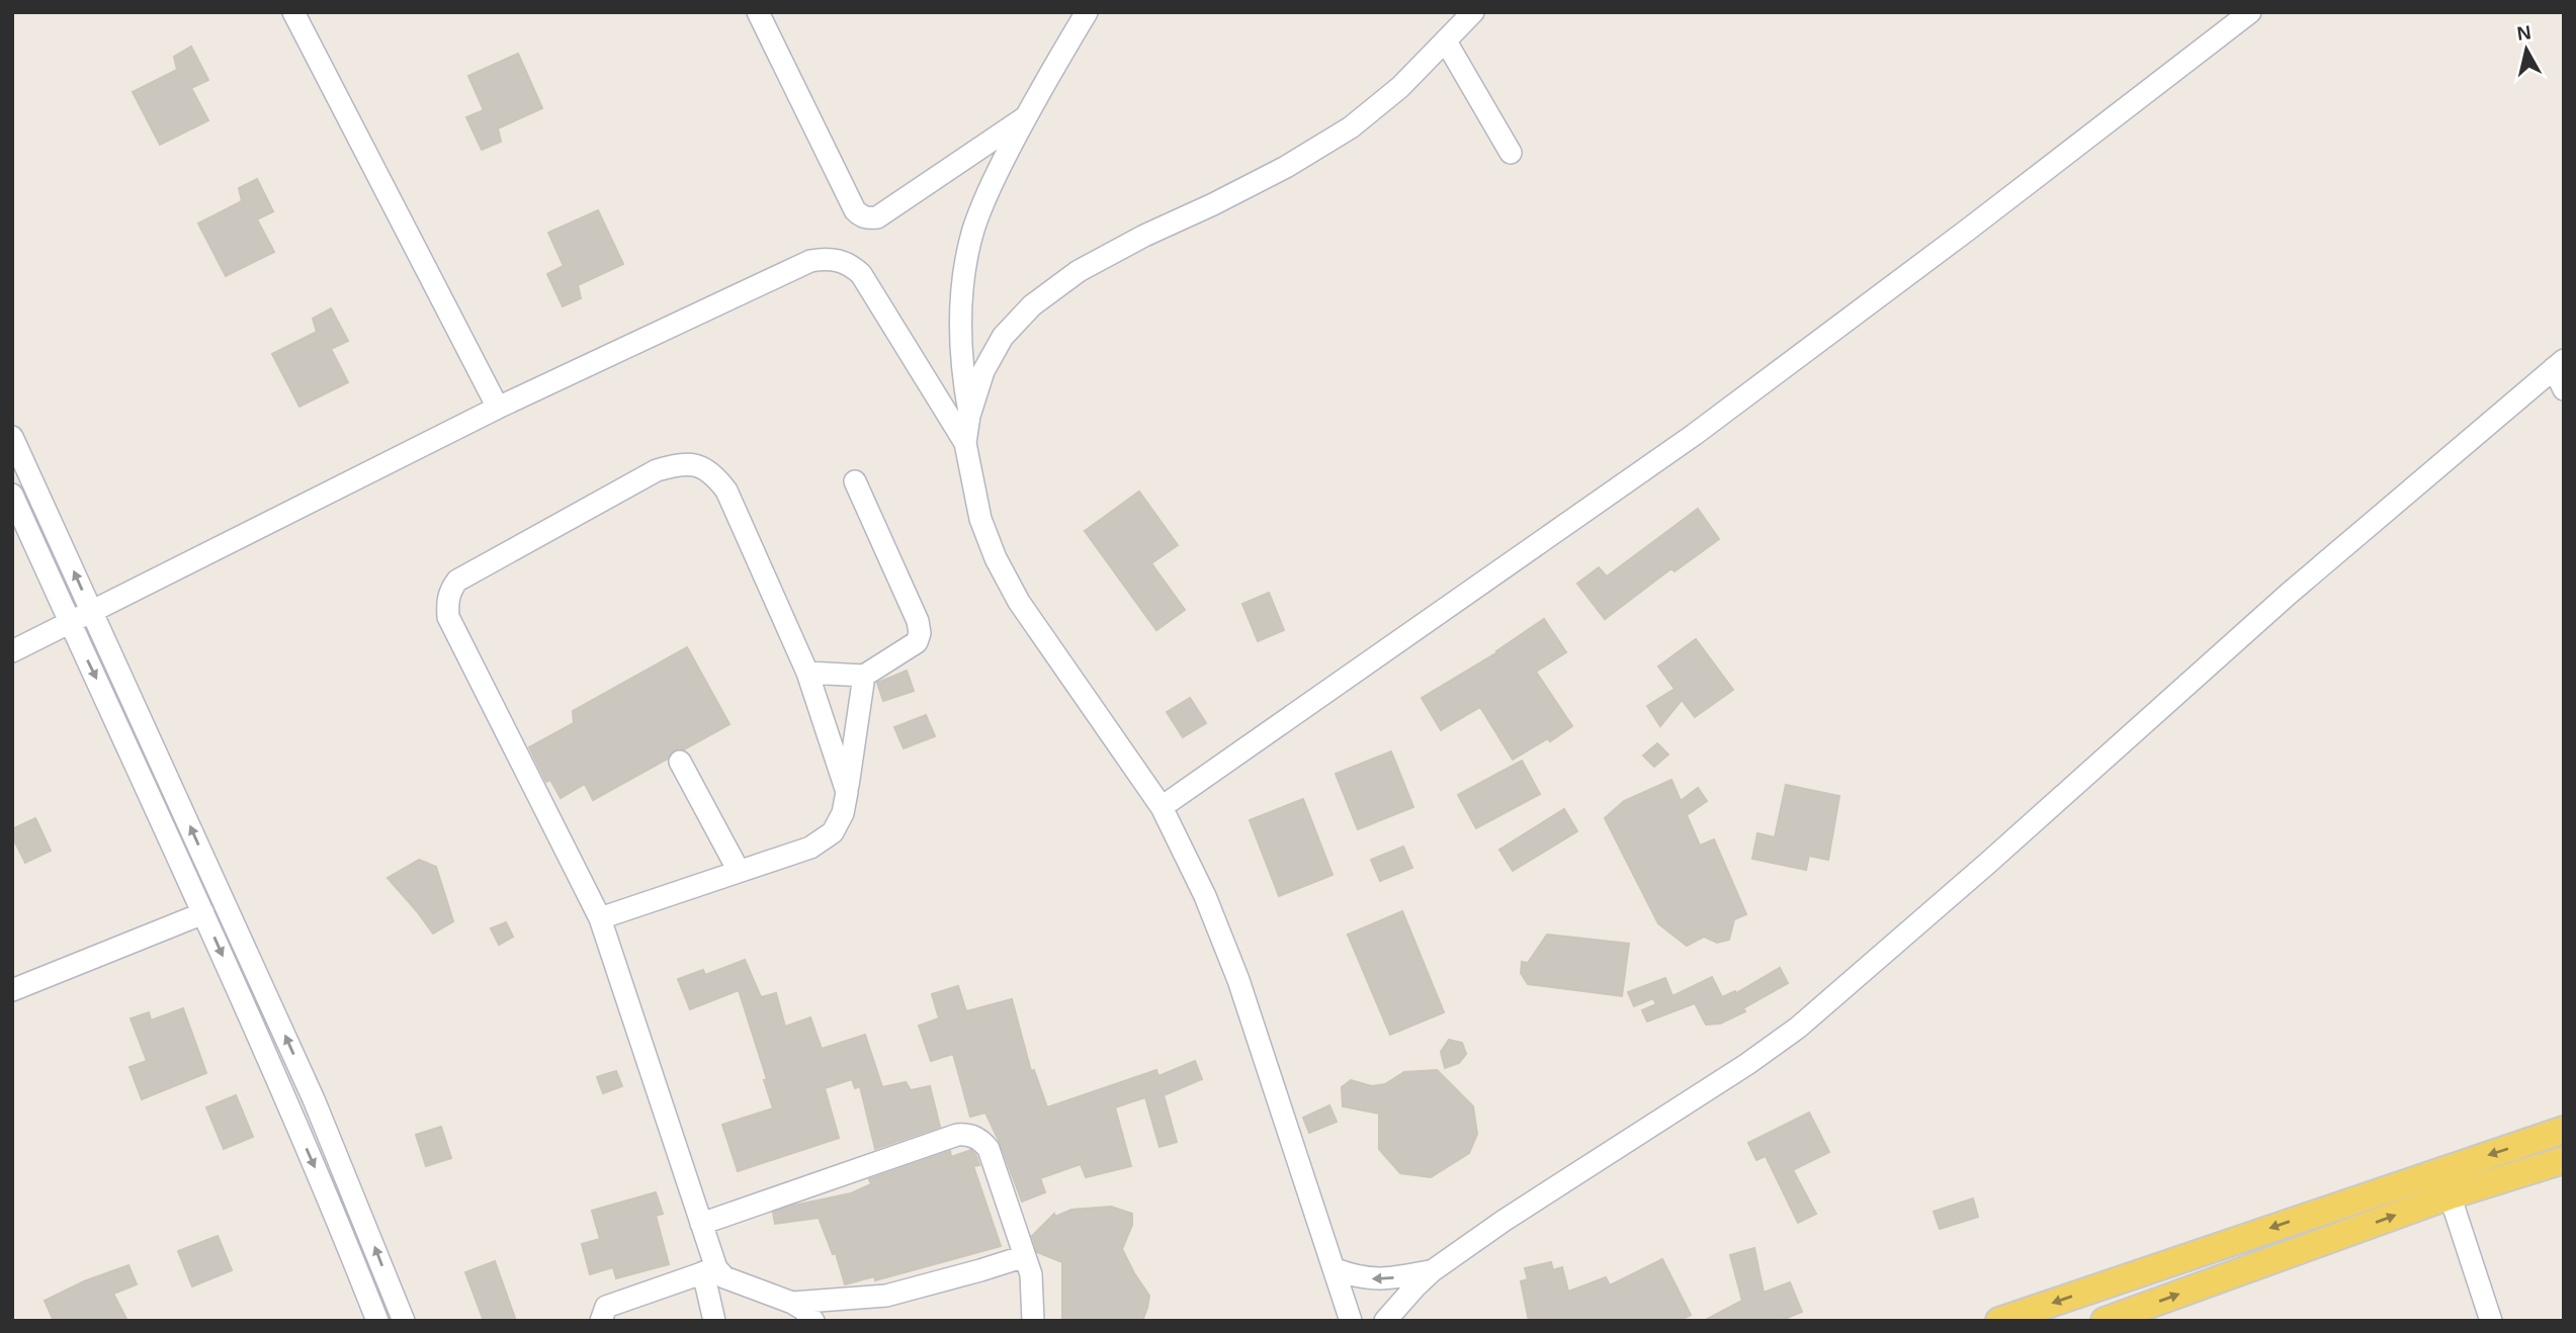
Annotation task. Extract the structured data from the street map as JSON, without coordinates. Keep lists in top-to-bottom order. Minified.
{"north":"top"}
